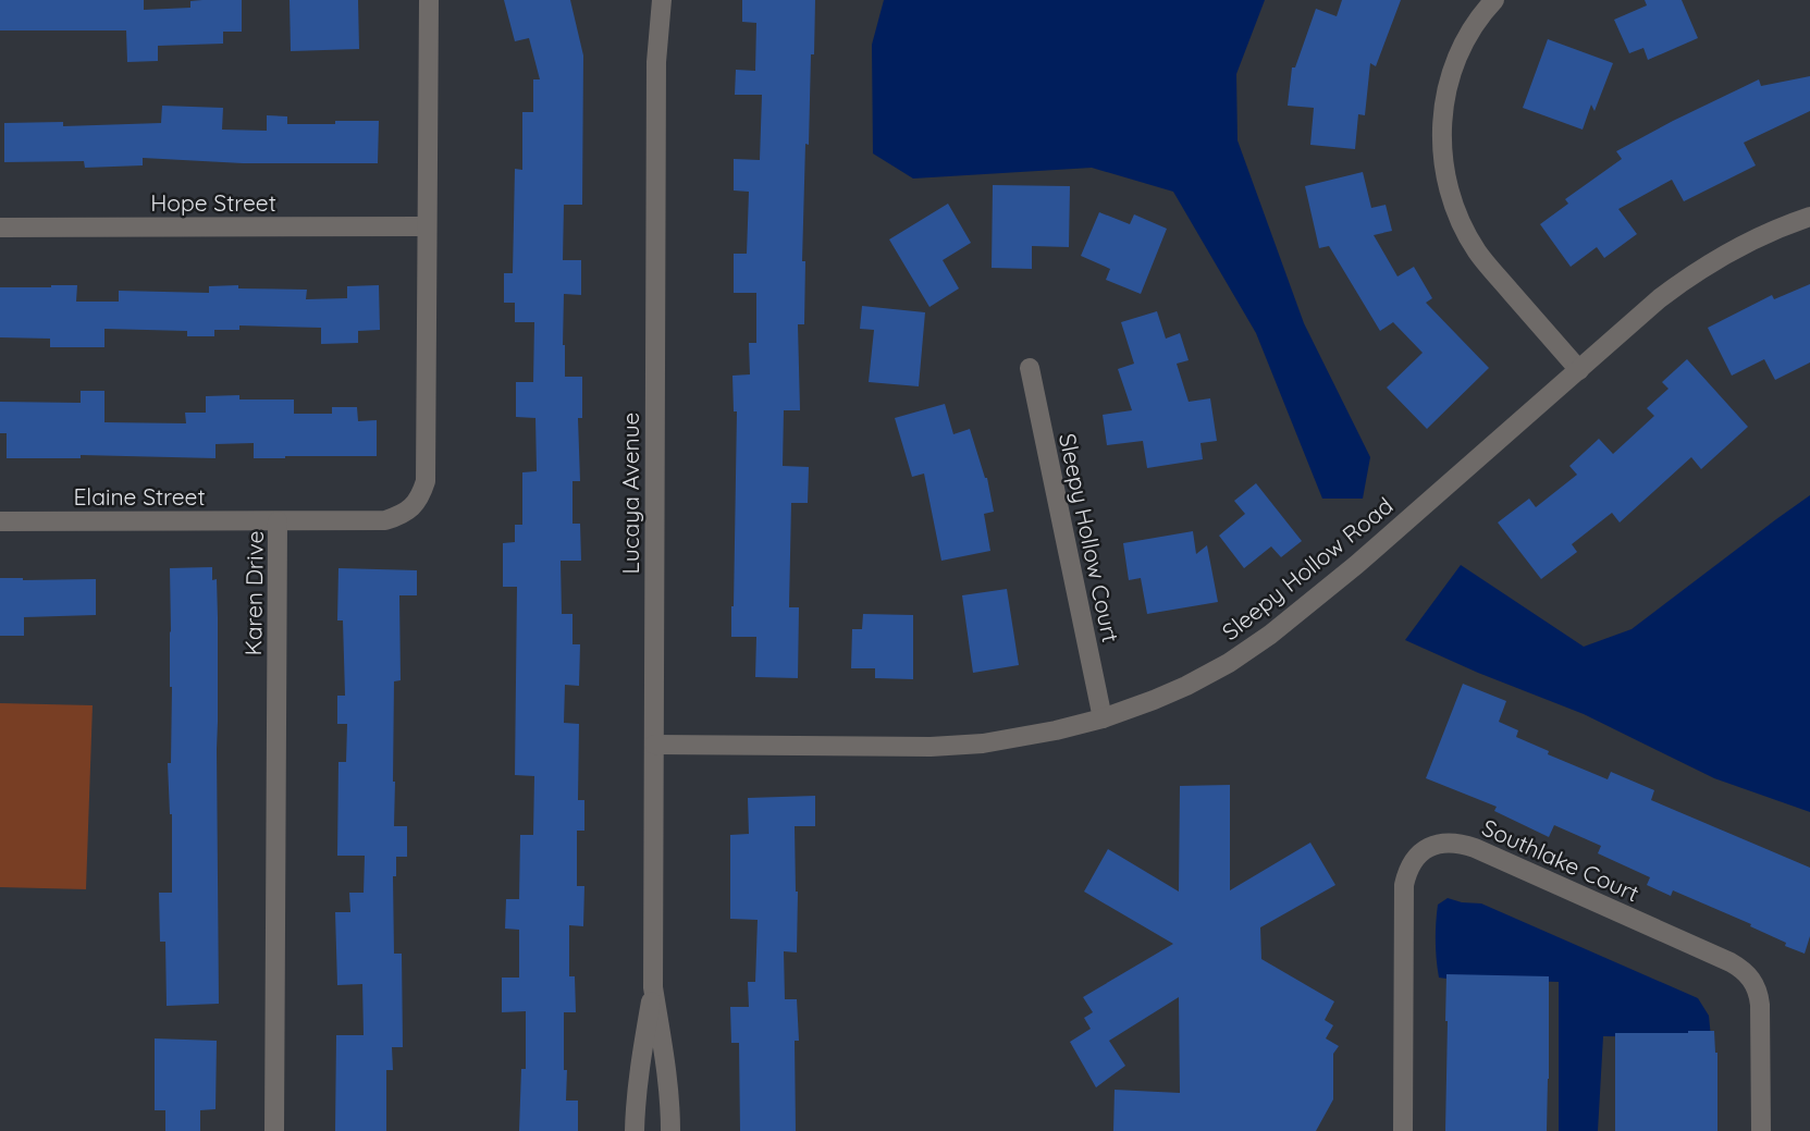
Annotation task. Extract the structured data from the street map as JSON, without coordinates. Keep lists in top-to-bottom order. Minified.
{"streets":{"street":["Hope Street","Lucaya Avenue","Elaine Street","Sleepy Hollow Court","Sleepy Hollow Road","Karen Drive","Southlake Court"]},"crossings":[["Hope Street","Karen Drive"],["Lucaya Avenue","Sleepy Hollow Road"],["Elaine Street","Karen Drive"],["Sleepy Hollow Court","Sleepy Hollow Road"]]}
